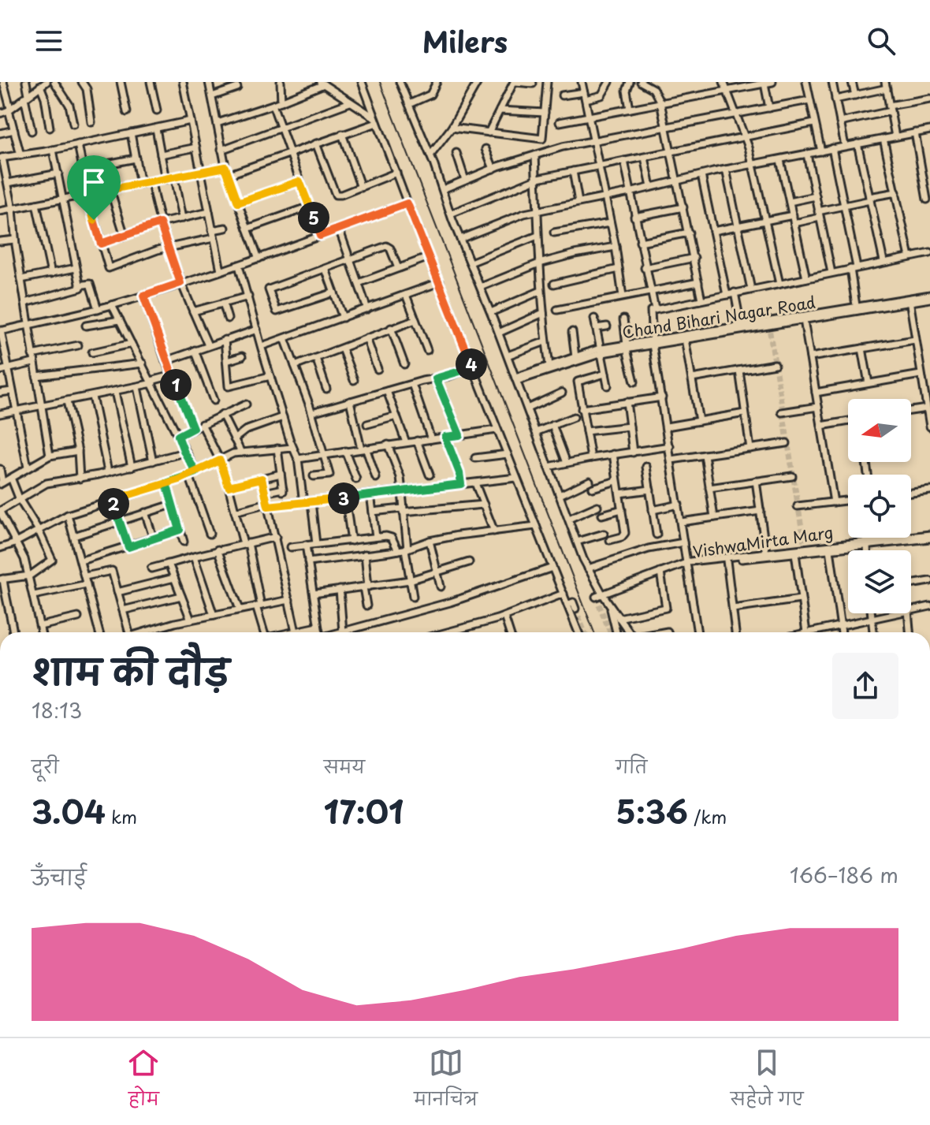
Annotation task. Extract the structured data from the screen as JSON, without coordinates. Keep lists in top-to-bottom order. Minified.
{"streets":{"street":["Chand Bihari Nagar Road","VishwaMirta Marg"]},"north":"left","page":{"header":"Milers","pins":["5","4","1","3","2"],"heading":["शाम की दौड़","18:13"],"stats":[["दूरी","3.04 km"],["समय","17:01"],["गति","5:36 /km"]],"chart":["ऊँचाई","166–186 m"],"tabs":["होम","मानचित्र","सहेजे गए"]}}
